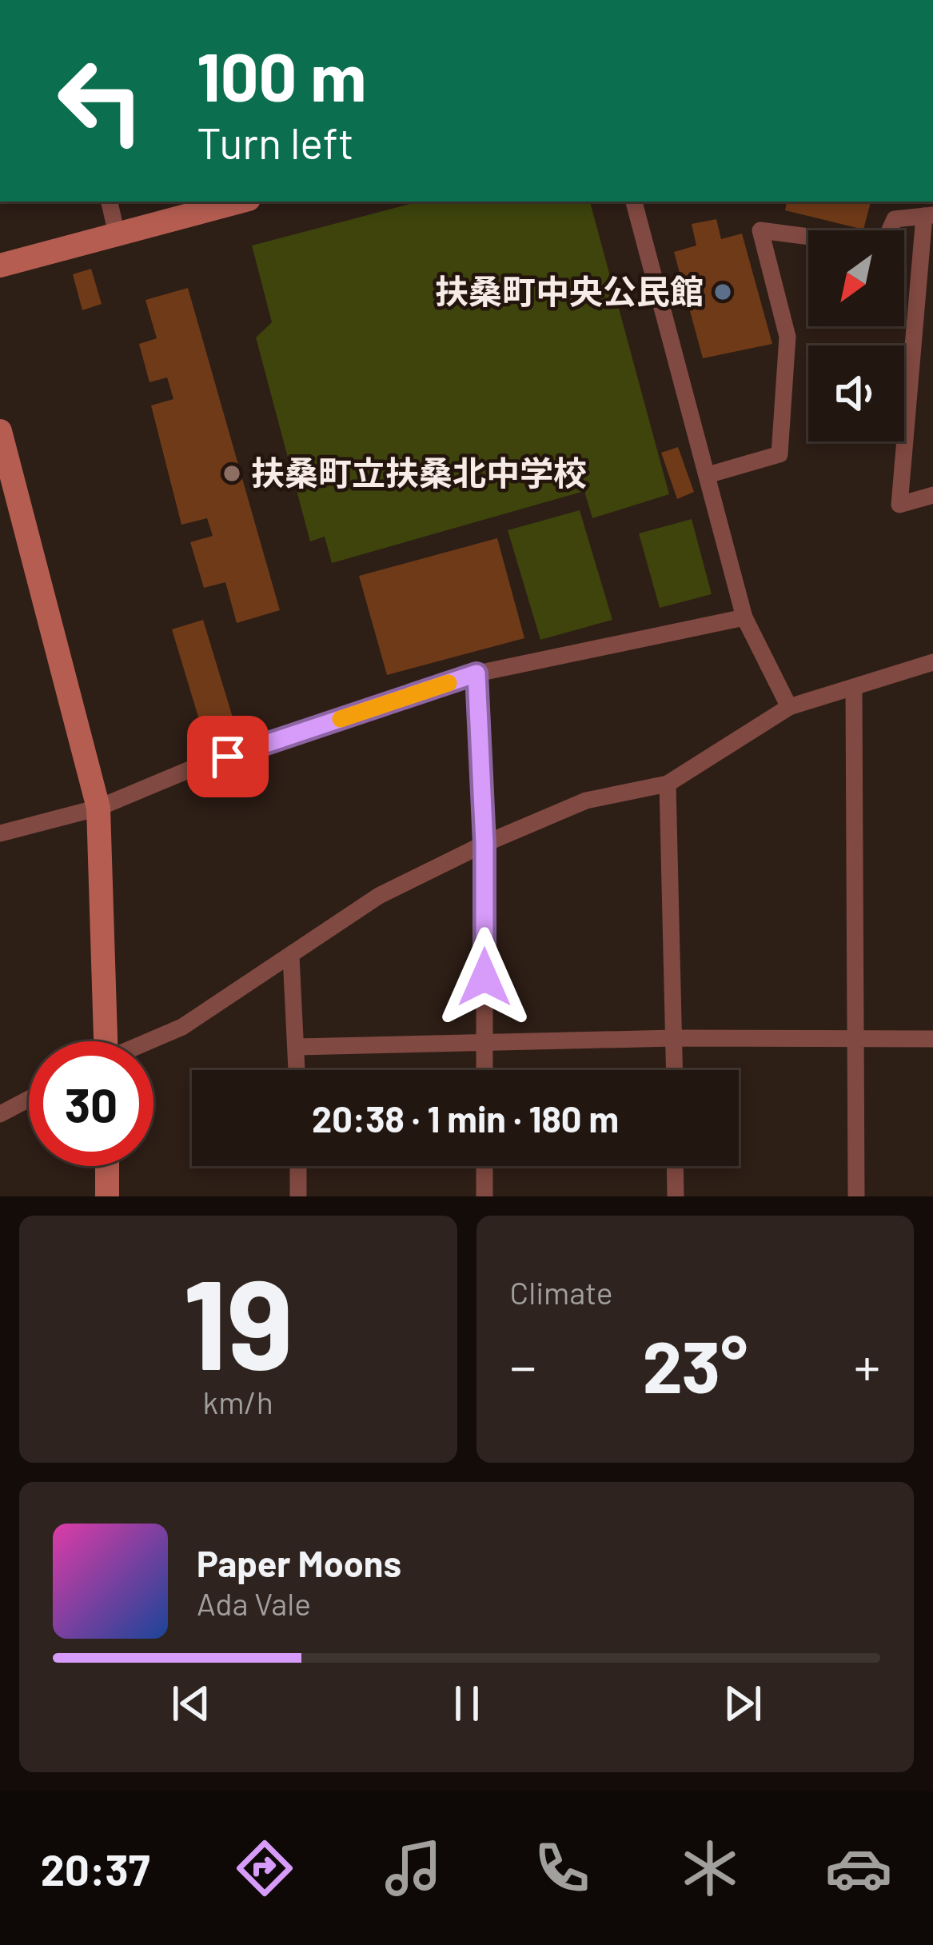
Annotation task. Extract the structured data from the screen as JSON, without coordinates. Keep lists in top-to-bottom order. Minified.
{"places":["扶桑町中央公民館","扶桑町立扶桑北中学校"],"north":"bottom left","page":{"turn":["100 m","Turn left"],"limit":"30","trip":"20:38 · 1 min · 180 m","tile":[["19","km/h"],"Climate"],"heat":["−","23°","+"],"song":["Paper Moons","Ada Vale"],"tabs":"20:37"}}
